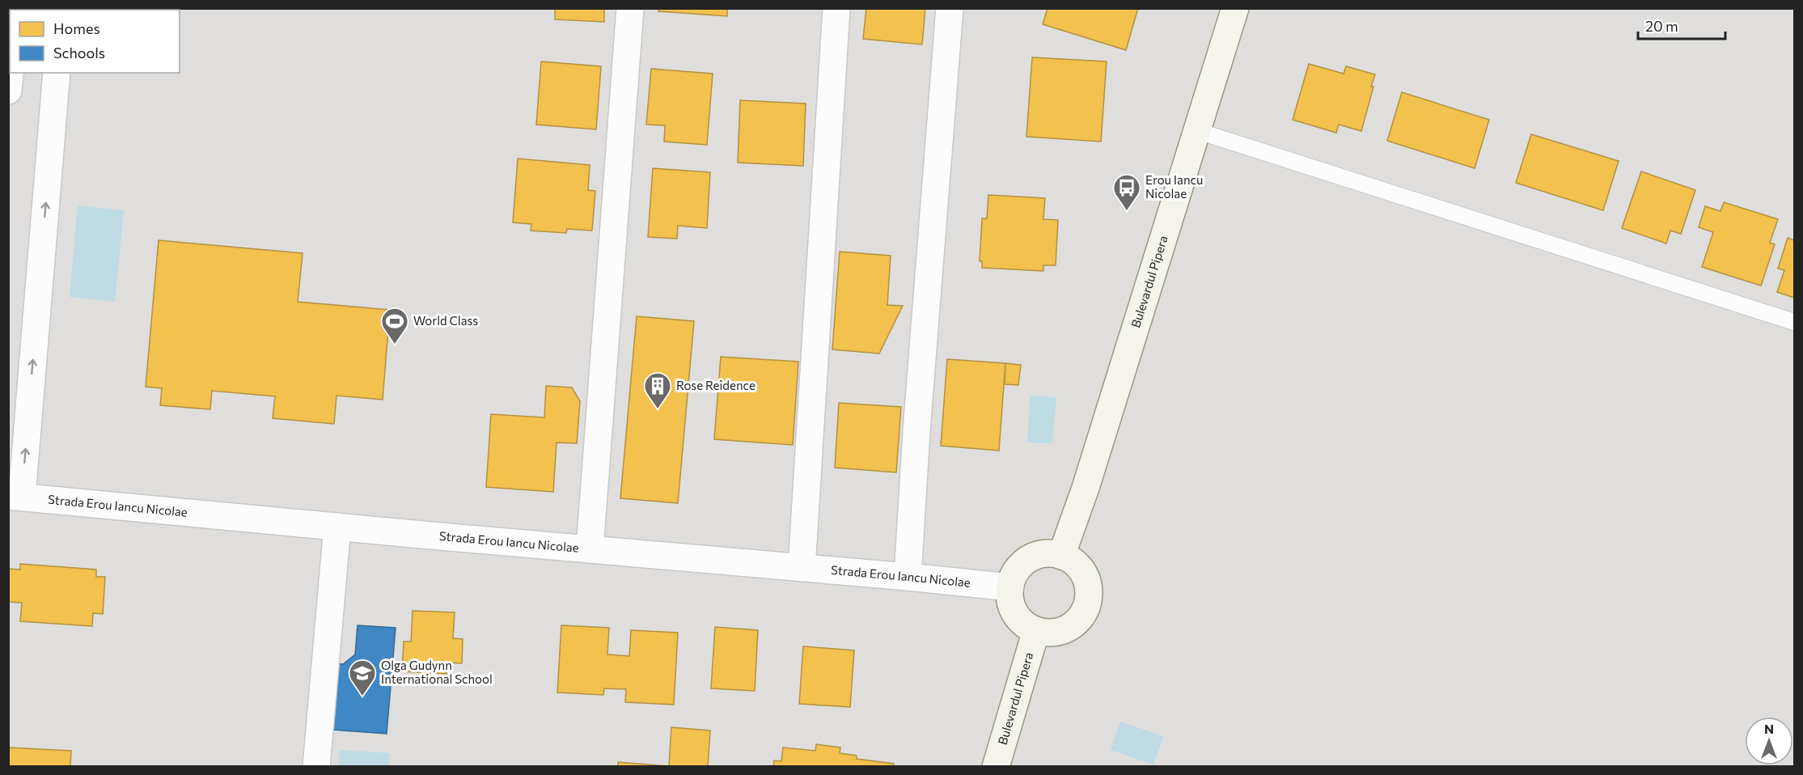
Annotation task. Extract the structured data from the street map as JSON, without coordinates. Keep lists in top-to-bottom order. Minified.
{"streets":{"main road":["Bulevardul Pipera"],"street":["Strada Erou Iancu Nicolae"]},"crossings":[["Bulevardul Pipera","Strada Erou Iancu Nicolae"]],"places":{"bus stop":["Erou Iancu Nicolae"],"sports":["World Class"],"building":["Rose Reidence"],"school or university":["Olga Gudynn International School"]},"legend":["Homes","Schools"],"scale_bar":"20 m","north":"top"}
